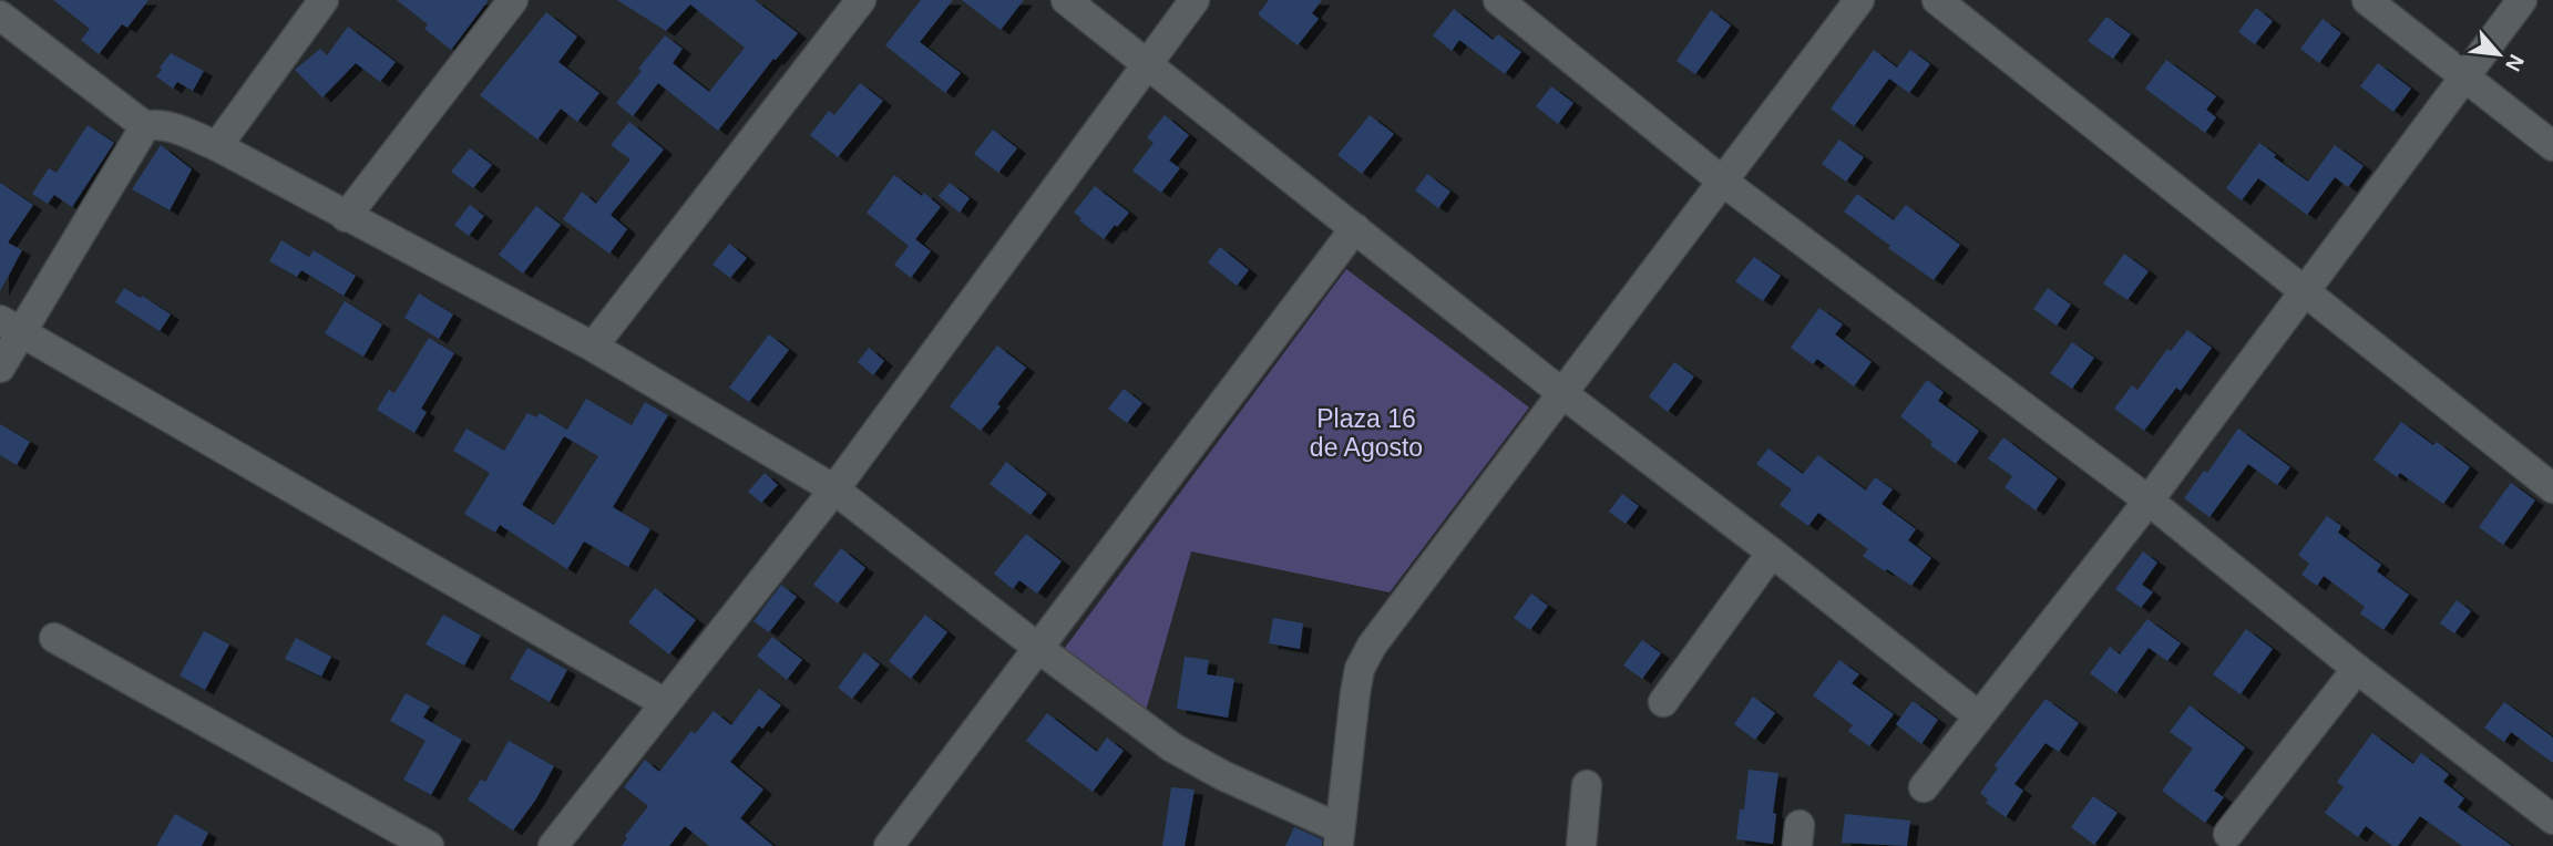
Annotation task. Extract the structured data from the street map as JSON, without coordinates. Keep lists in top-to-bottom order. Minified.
{"parks":["Plaza 16 de Agosto"],"north":"bottom right"}
